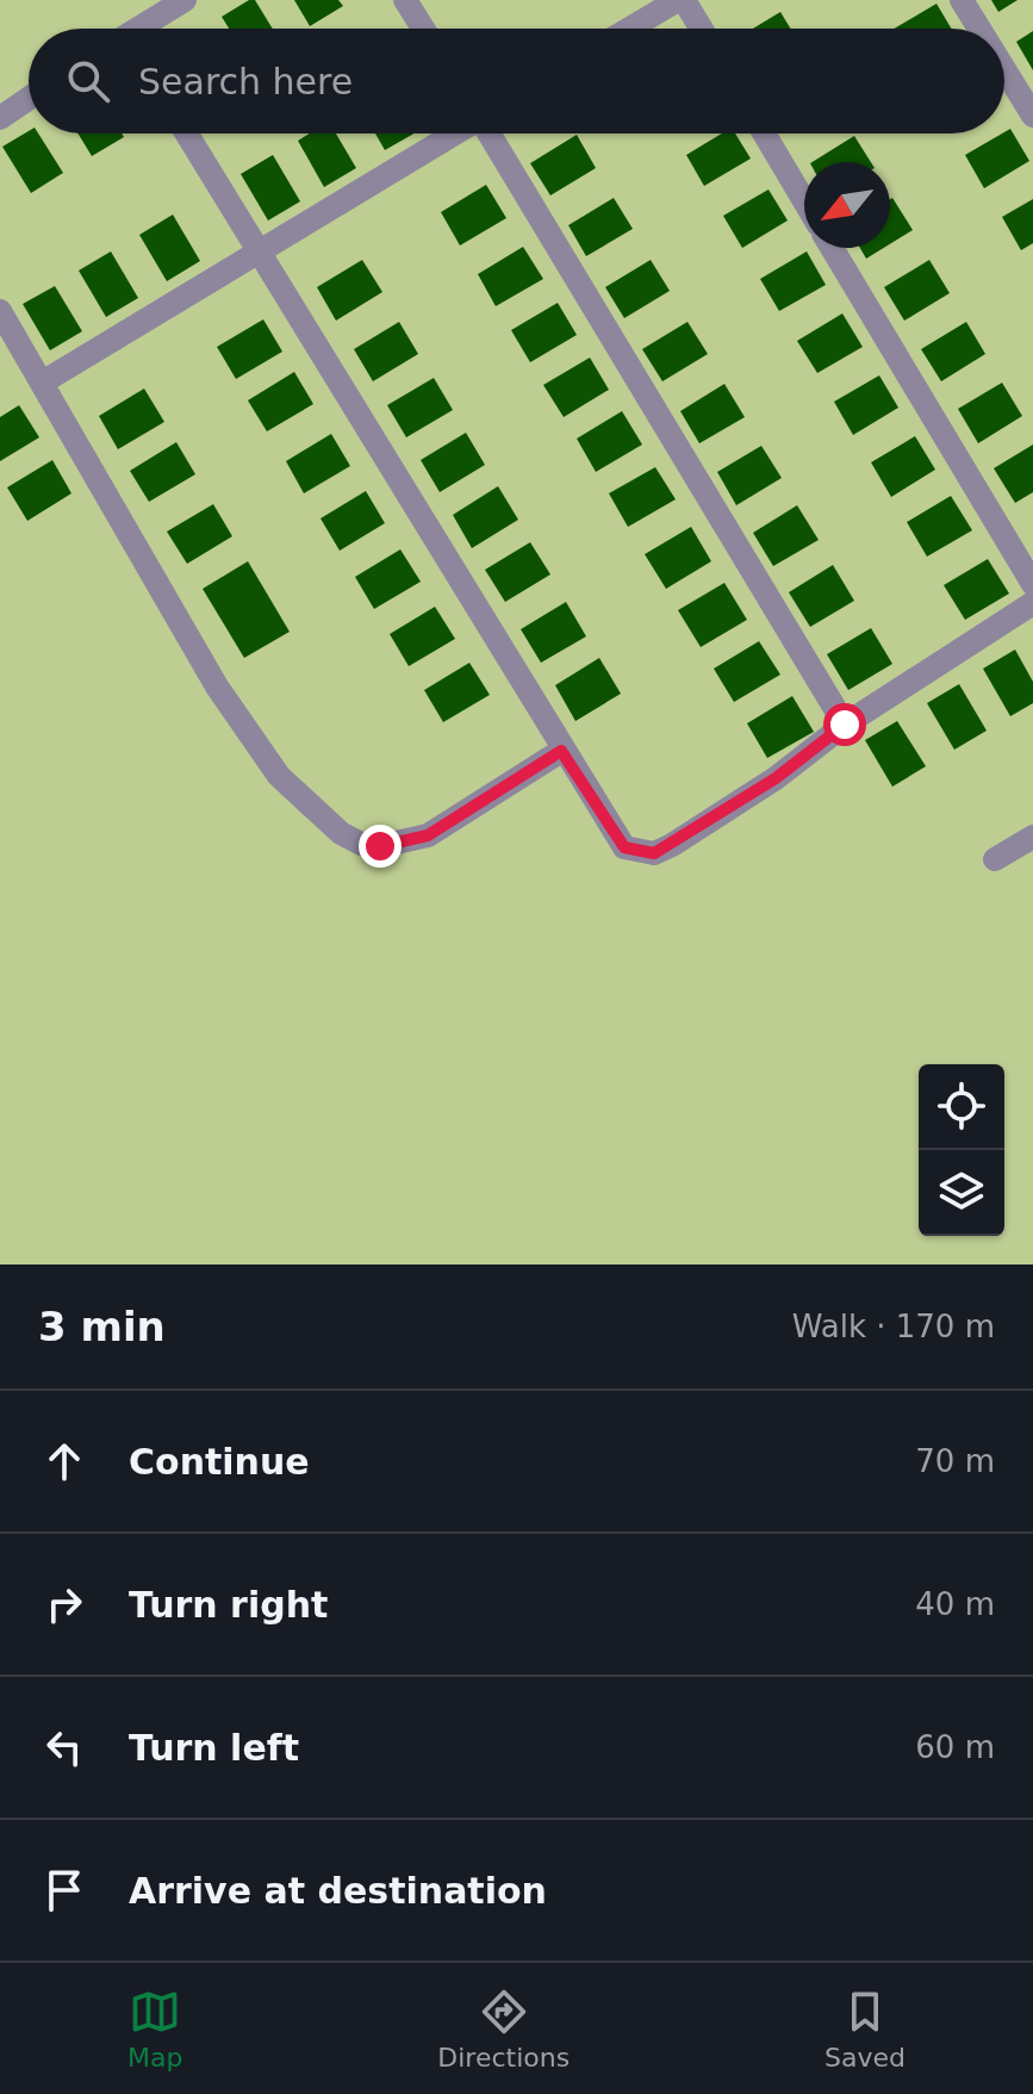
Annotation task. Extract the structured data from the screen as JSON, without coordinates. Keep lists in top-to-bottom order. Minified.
{"north":"bottom left","page":{"search":"Search here","heading":["3 min","Walk · 170 m"],"list":[["Continue","70 m"],["Turn right","40 m"],["Turn left","60 m"],"Arrive at destination"],"nav":["Map","Directions","Saved"]}}
